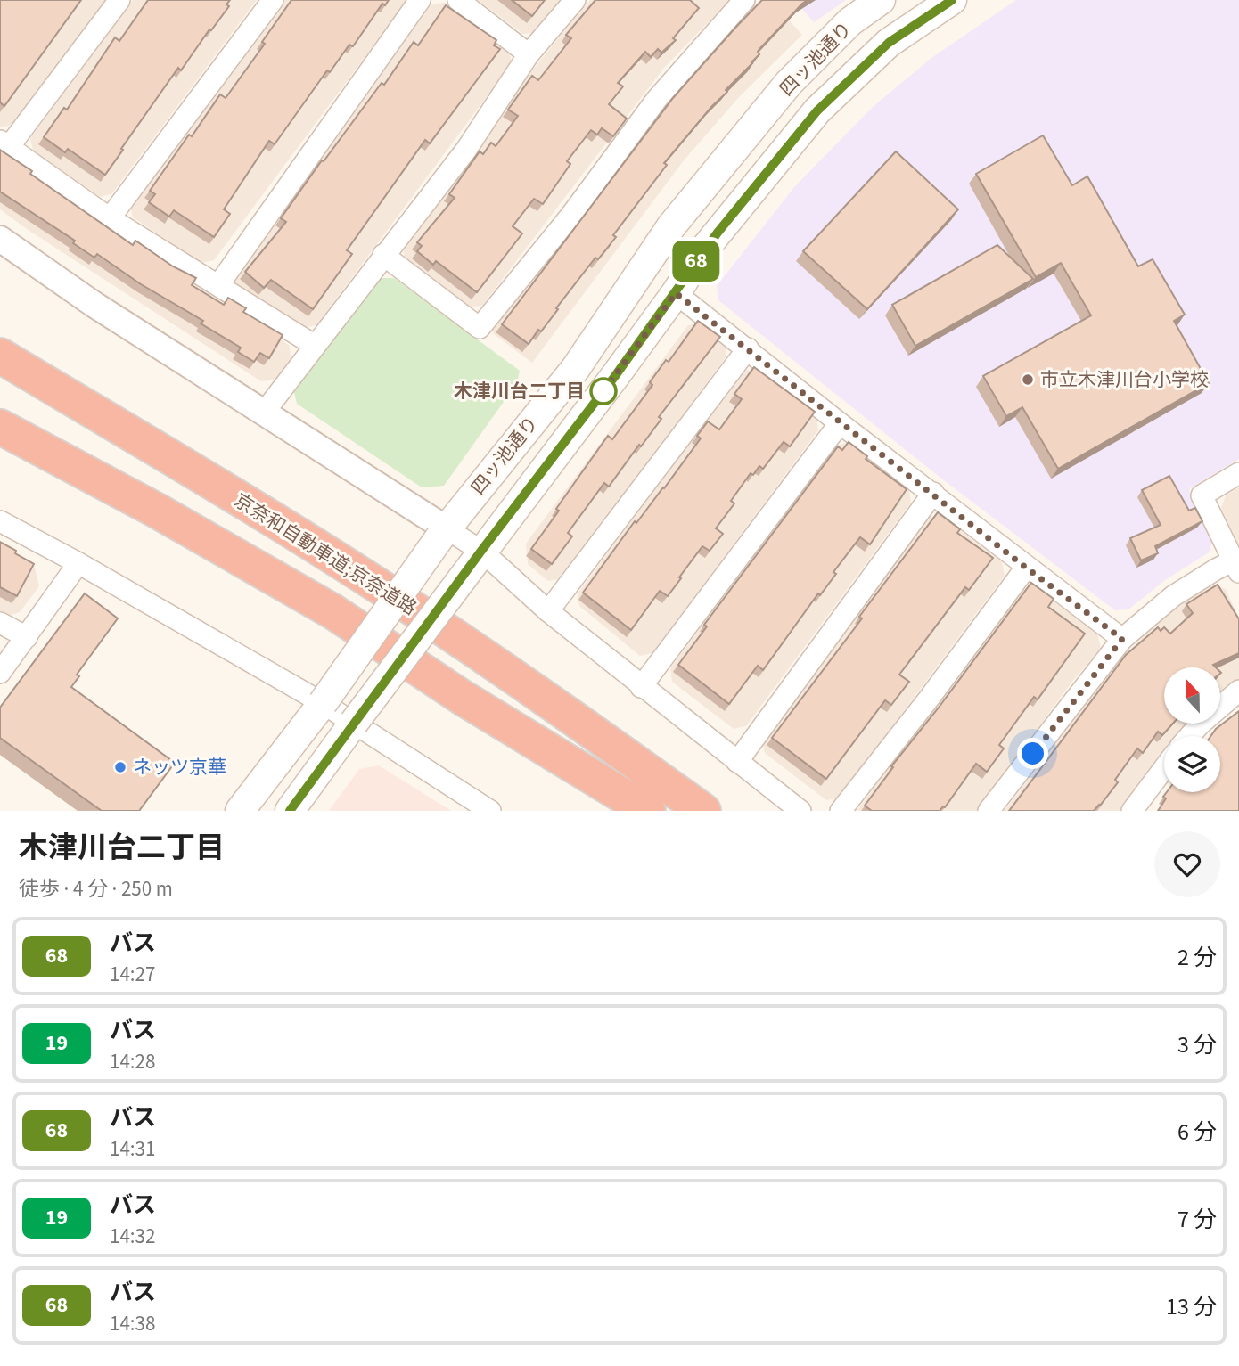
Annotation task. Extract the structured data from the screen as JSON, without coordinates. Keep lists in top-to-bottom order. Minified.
{"streets":{"highway":["京奈和自動車道;京奈道路"],"main road":["四ッ池通り"]},"places":["市立木津川台小学校","木津川台二丁目","ネッツ京華"],"lines":["bus line 68"],"north":"top","page":{"on_map":"68","heading":["木津川台二丁目","徒歩 · 4 分 · 250 m"],"list":[{"mark":"68","name":"バス","note":"14:27","value":"2 分"},{"mark":"19","name":"バス","note":"14:28","value":"3 分"},{"mark":"68","name":"バス","note":"14:31","value":"6 分"},{"mark":"19","name":"バス","note":"14:32","value":"7 分"},{"mark":"68","name":"バス","note":"14:38","value":"13 分"}]}}
